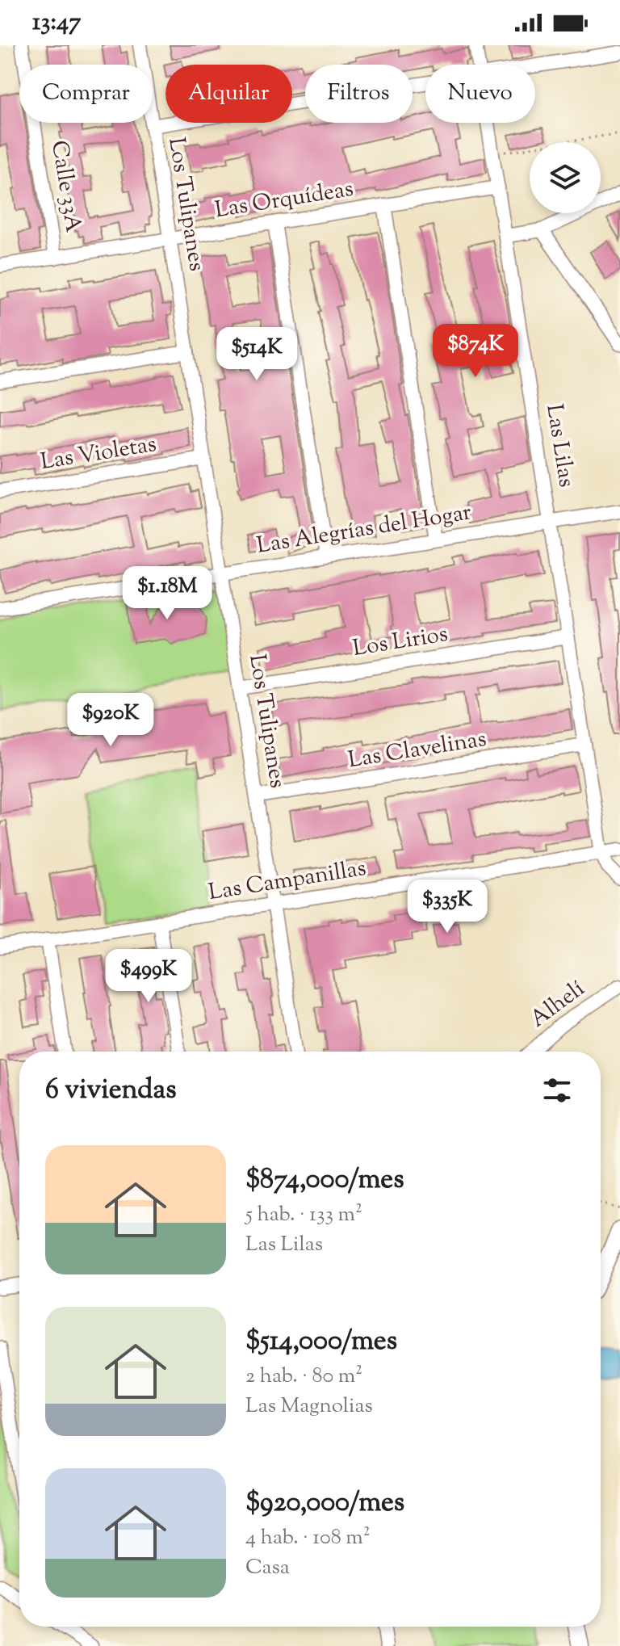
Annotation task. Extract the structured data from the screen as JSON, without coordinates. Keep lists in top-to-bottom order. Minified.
{"streets":{"street":["Calle 33A","Las Orquídeas","Los Tulipanes","Las Lilas","Las Violetas","Las Alegrías del Hogar","Los Lirios","Las Clavelinas","Las Campanillas","Alhelí"]},"crossings":[["Calle 33A","Las Orquídeas"],["Las Orquídeas","Los Tulipanes"],["Las Orquídeas","Las Lilas"],["Los Tulipanes","Las Violetas"],["Los Tulipanes","Las Alegrías del Hogar"],["Los Tulipanes","Los Lirios"],["Los Tulipanes","Las Clavelinas"],["Los Tulipanes","Las Campanillas"],["Las Lilas","Las Alegrías del Hogar"],["Las Lilas","Los Lirios"],["Las Lilas","Las Clavelinas"],["Las Lilas","Las Campanillas"]],"page":{"status":"13:47","chip":["Comprar","Alquilar","Filtros","Nuevo"],"price":["$874K","$514K","$1.18M","$920K","$335K","$499K"],"heading":"6 viviendas","list":[{"name":"$874,000/mes","note":"5 hab. · 133 m² · Las Lilas"},{"name":"$514,000/mes","note":"2 hab. · 80 m² · Las Magnolias"},{"name":"$920,000/mes","note":"4 hab. · 108 m² · Casa"}]}}
